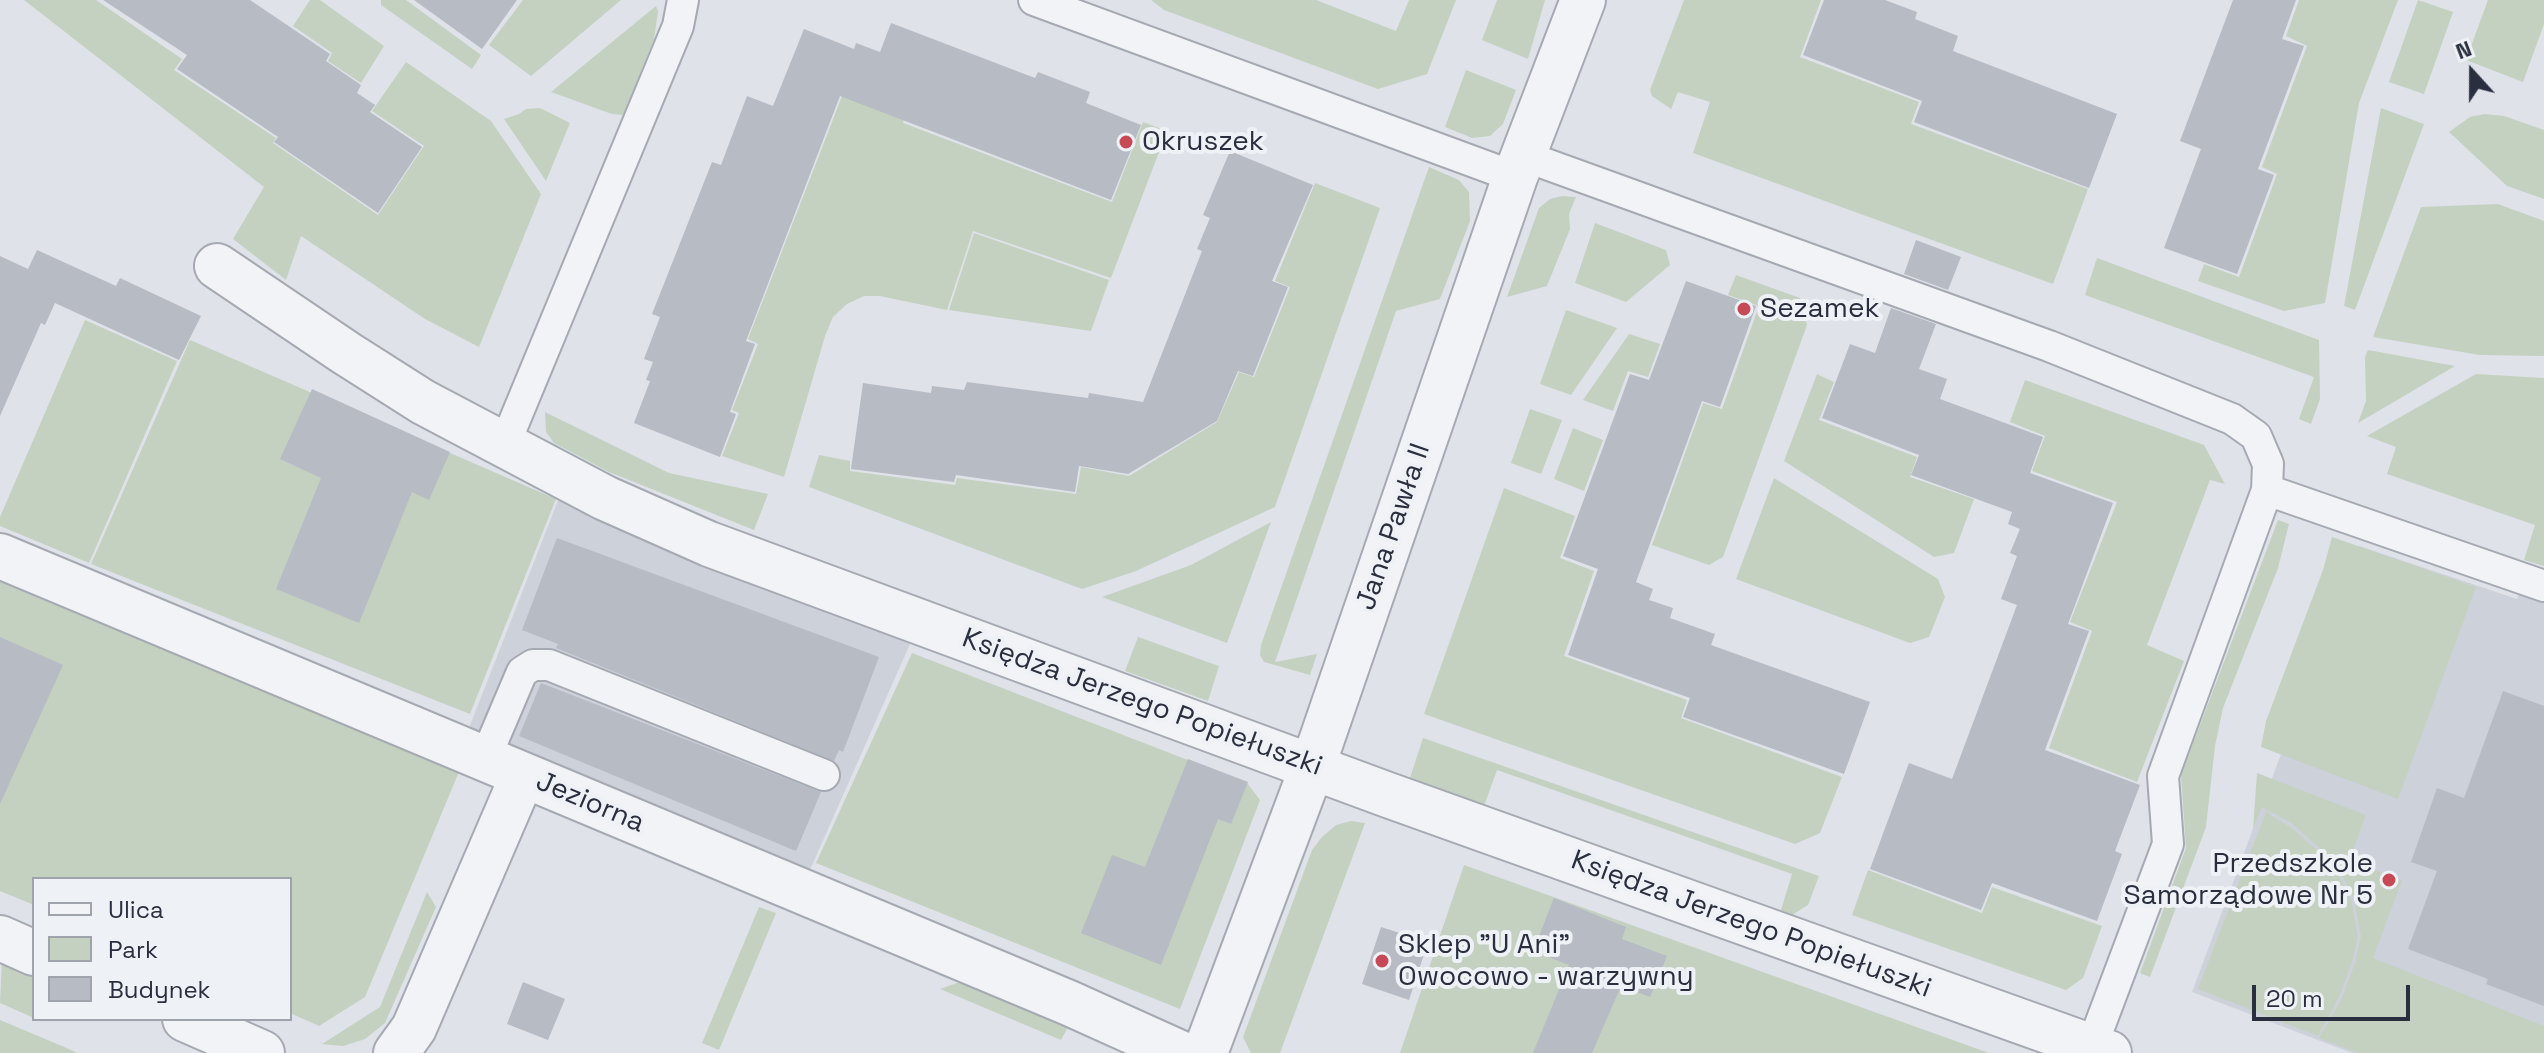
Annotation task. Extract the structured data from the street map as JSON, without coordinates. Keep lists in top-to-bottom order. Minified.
{"streets":{"street":["Jana Pawła II","Księdza Jerzego Popiełuszki","Jeziorna"]},"crossings":[["Jana Pawła II","Księdza Jerzego Popiełuszki"]],"places":["Okruszek","Sezamek","Przedszkole Samorządowe Nr 5","Sklep \"U Ani\" Owocowo - warzywny"],"legend":["Ulica","Park","Budynek"],"scale_bar":"20 m","north":"top"}
